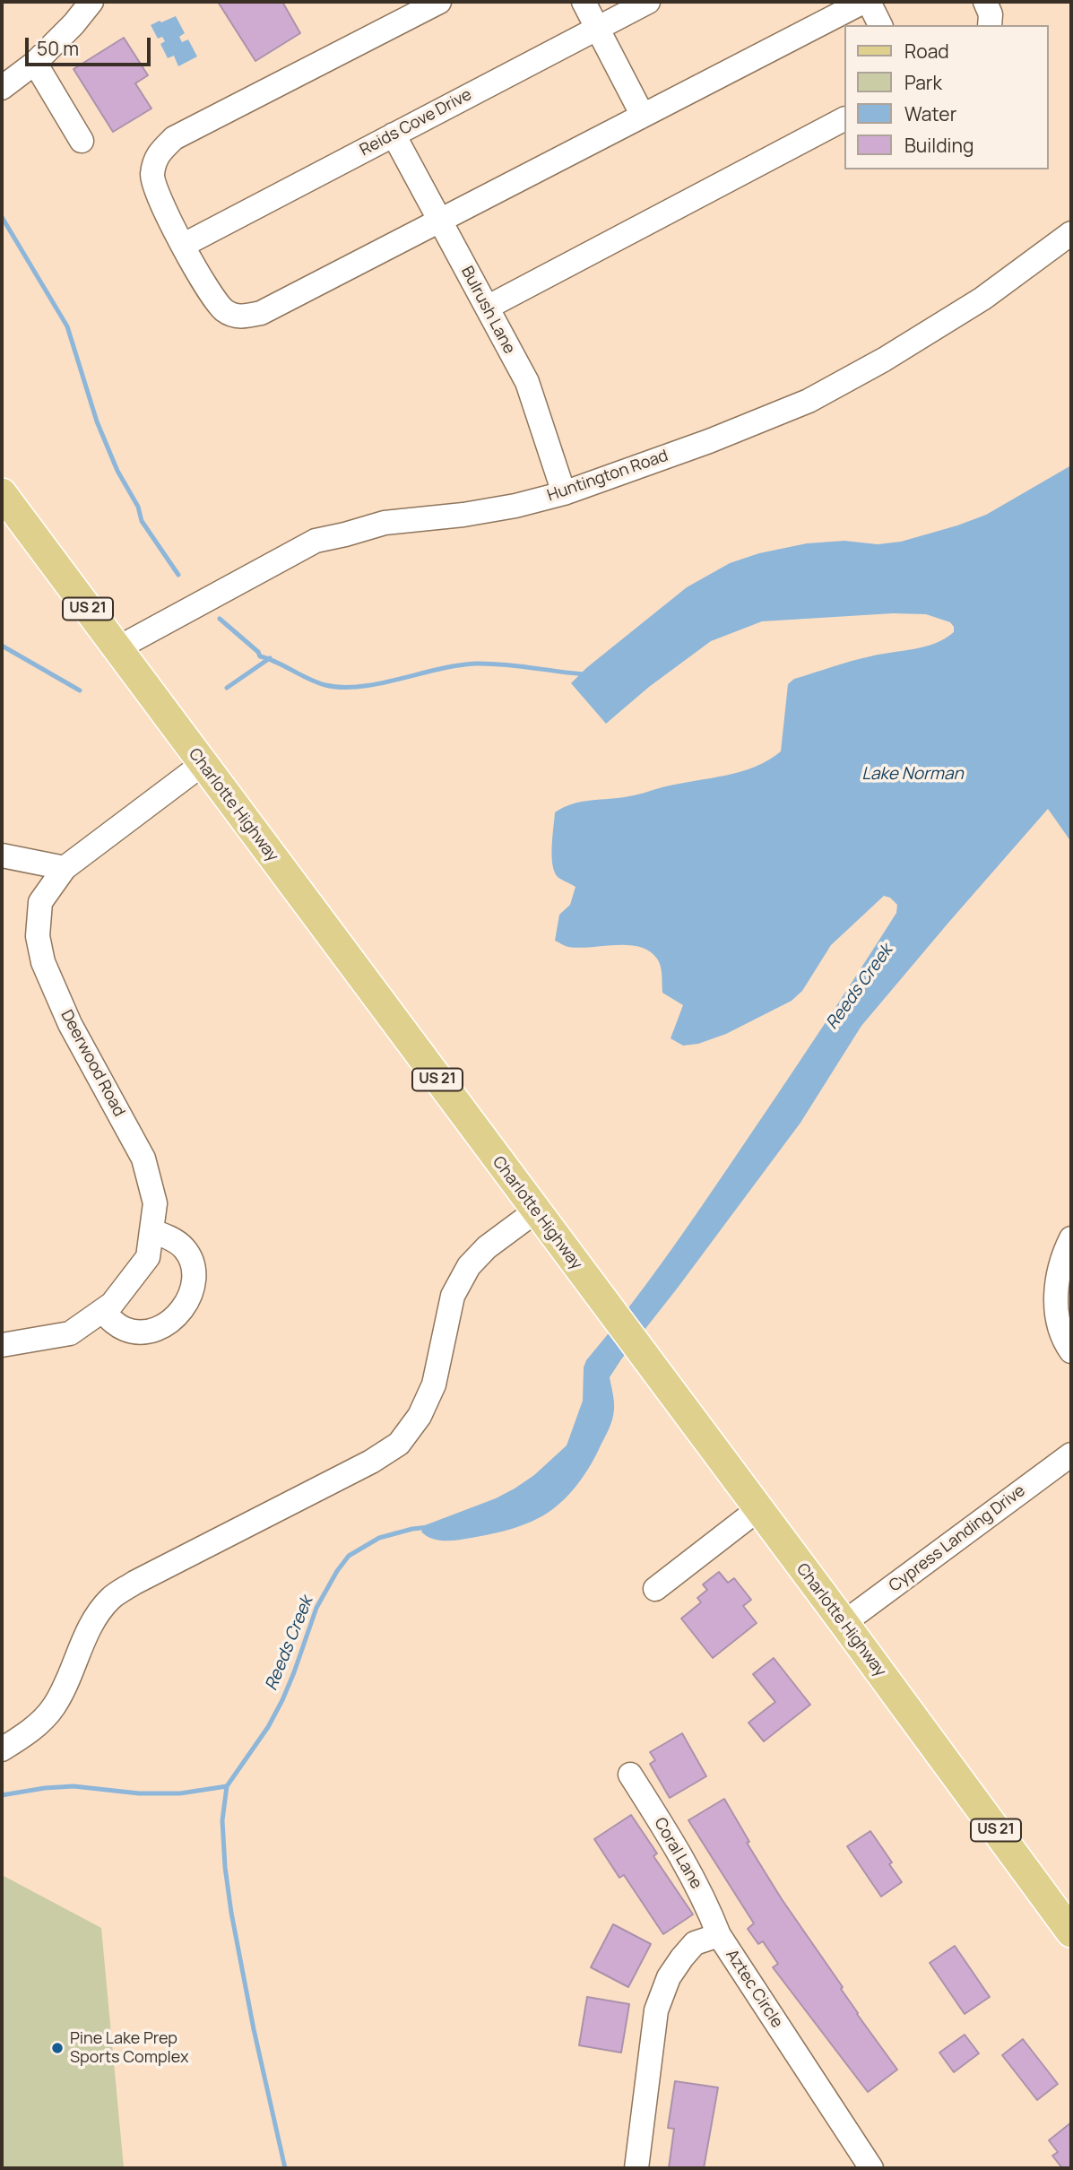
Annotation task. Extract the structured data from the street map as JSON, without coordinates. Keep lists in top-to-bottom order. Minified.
{"streets":{"main road":["US 21","Charlotte Highway"],"street":["Reids Cove Drive","Bulrush Lane","Huntington Road","Deerwood Road","Cypress Landing Drive","Coral Lane","Aztec Circle"]},"crossings":[["Reids Cove Drive","Bulrush Lane"],["Bulrush Lane","Huntington Road"],["Huntington Road","Charlotte Highway"],["Charlotte Highway","Deerwood Road"],["Charlotte Highway","Cypress Landing Drive"],["Coral Lane","Aztec Circle"]],"water":["Lake Norman","Reeds Creek"],"places":["Pine Lake Prep Sports Complex"],"legend":["Road","Park","Water","Building"],"scale_bar":"50 m"}
